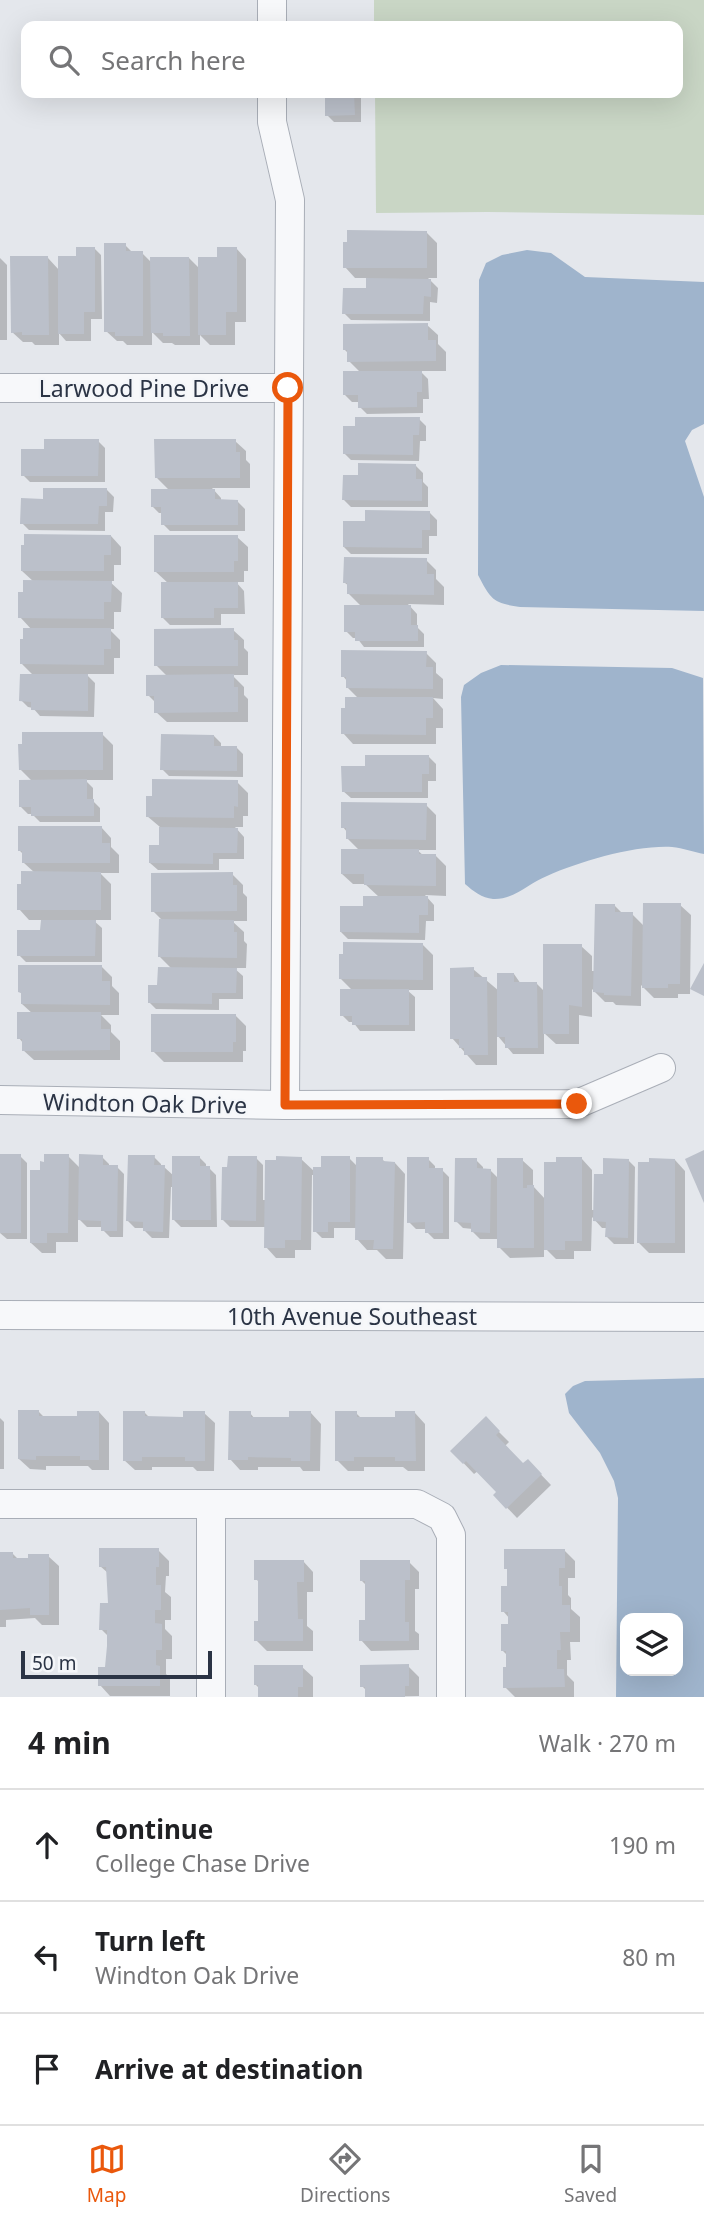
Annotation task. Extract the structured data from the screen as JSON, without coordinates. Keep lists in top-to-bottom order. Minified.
{"streets":{"street":["Larwood Pine Drive","Windton Oak Drive","10th Avenue Southeast"]},"scale_bar":"50 m","page":{"search":"Search here","scale":"50 m","heading":["4 min","Walk · 270 m"],"list":[["Continue","College Chase Drive","190 m"],["Turn left","Windton Oak Drive","80 m"],"Arrive at destination"],"nav":["Map","Directions","Saved"]}}
